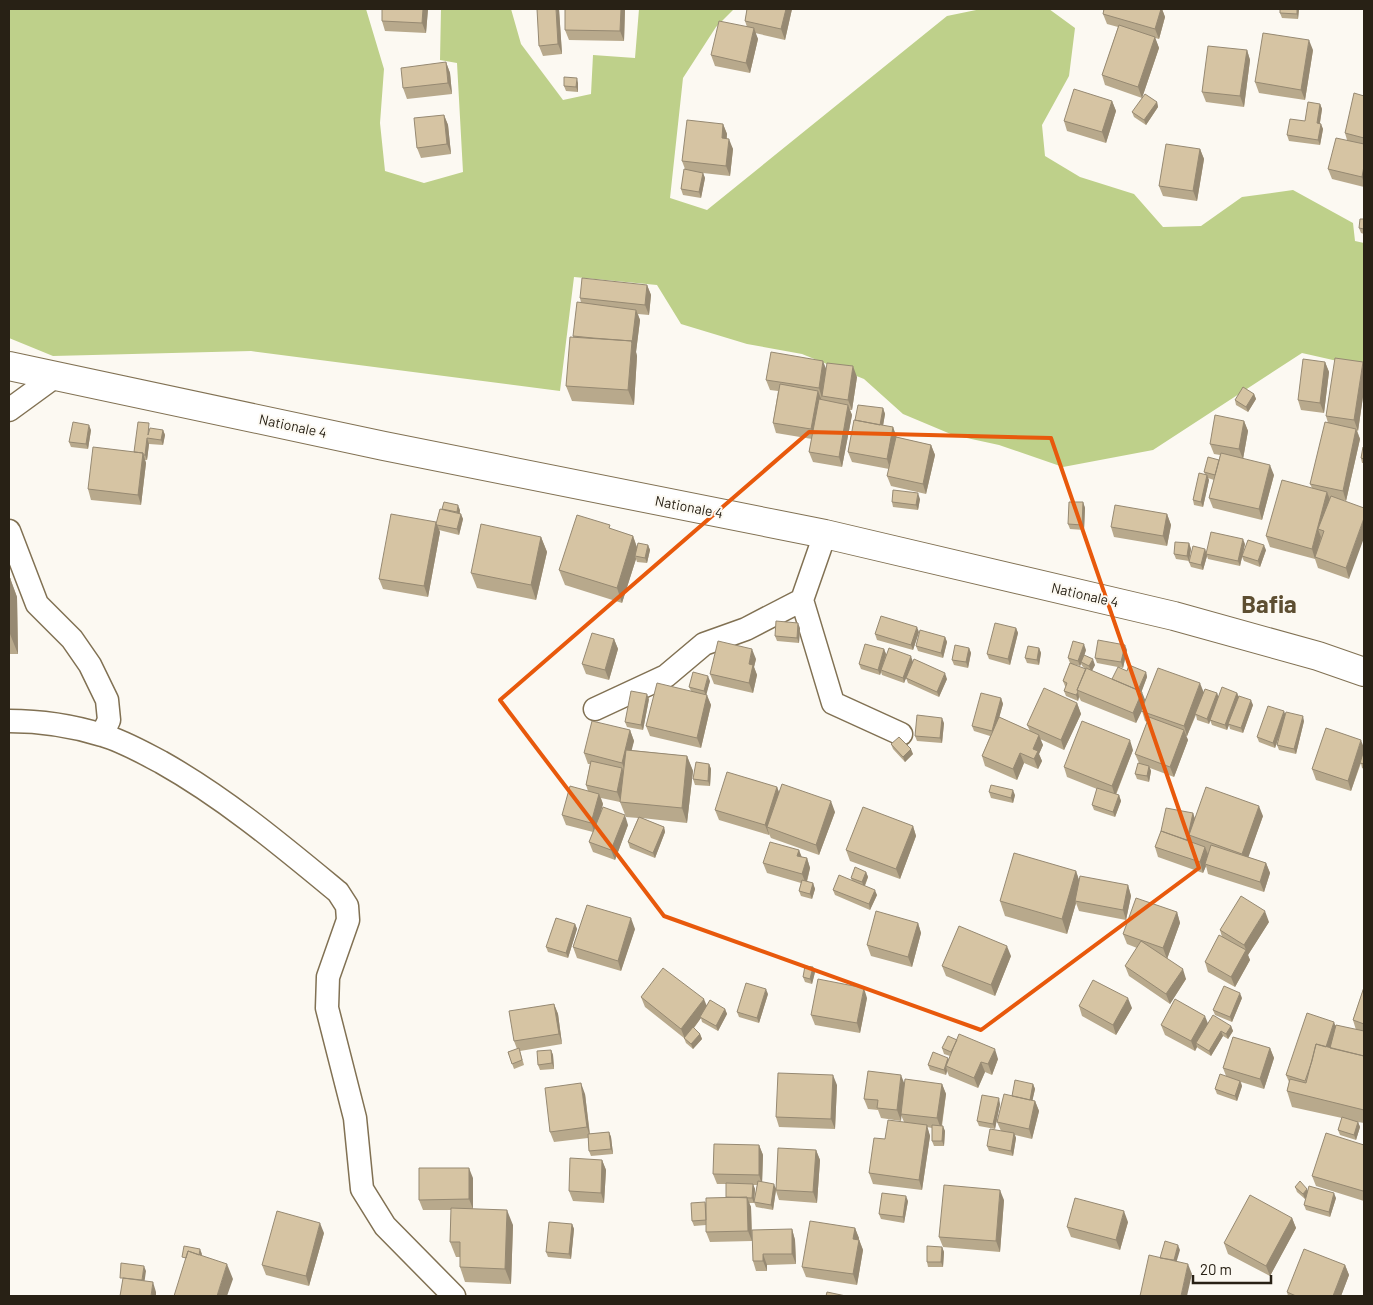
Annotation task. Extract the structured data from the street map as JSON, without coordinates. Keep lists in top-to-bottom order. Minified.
{"streets":{"highway":["Nationale 4"]},"districts":["Bafia"],"scale_bar":"20 m"}
